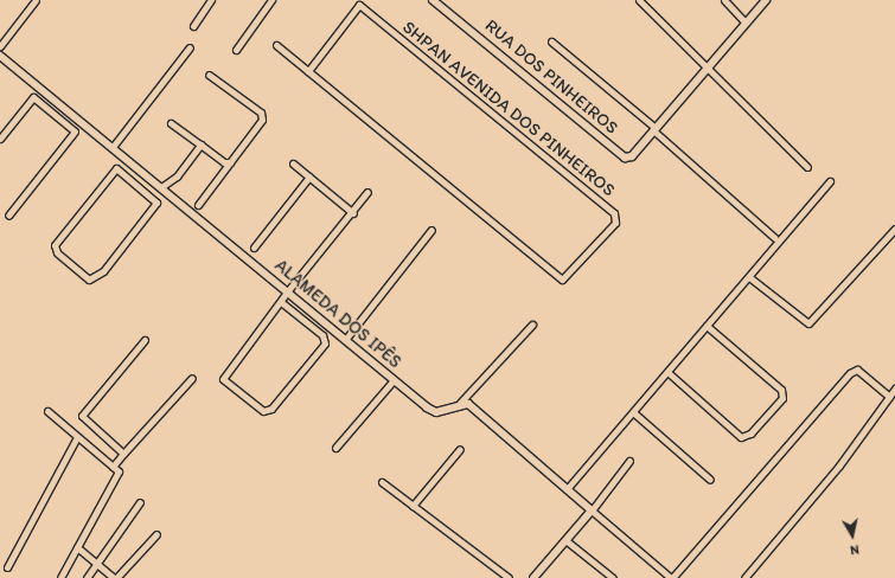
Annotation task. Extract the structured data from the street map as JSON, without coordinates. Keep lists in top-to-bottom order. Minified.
{"streets":{"street":["RUA DOS PINHEIROS","SHPAN AVENIDA DOS PINHEIROS","ALAMEDA DOS IPÊS"]},"north":"bottom"}
